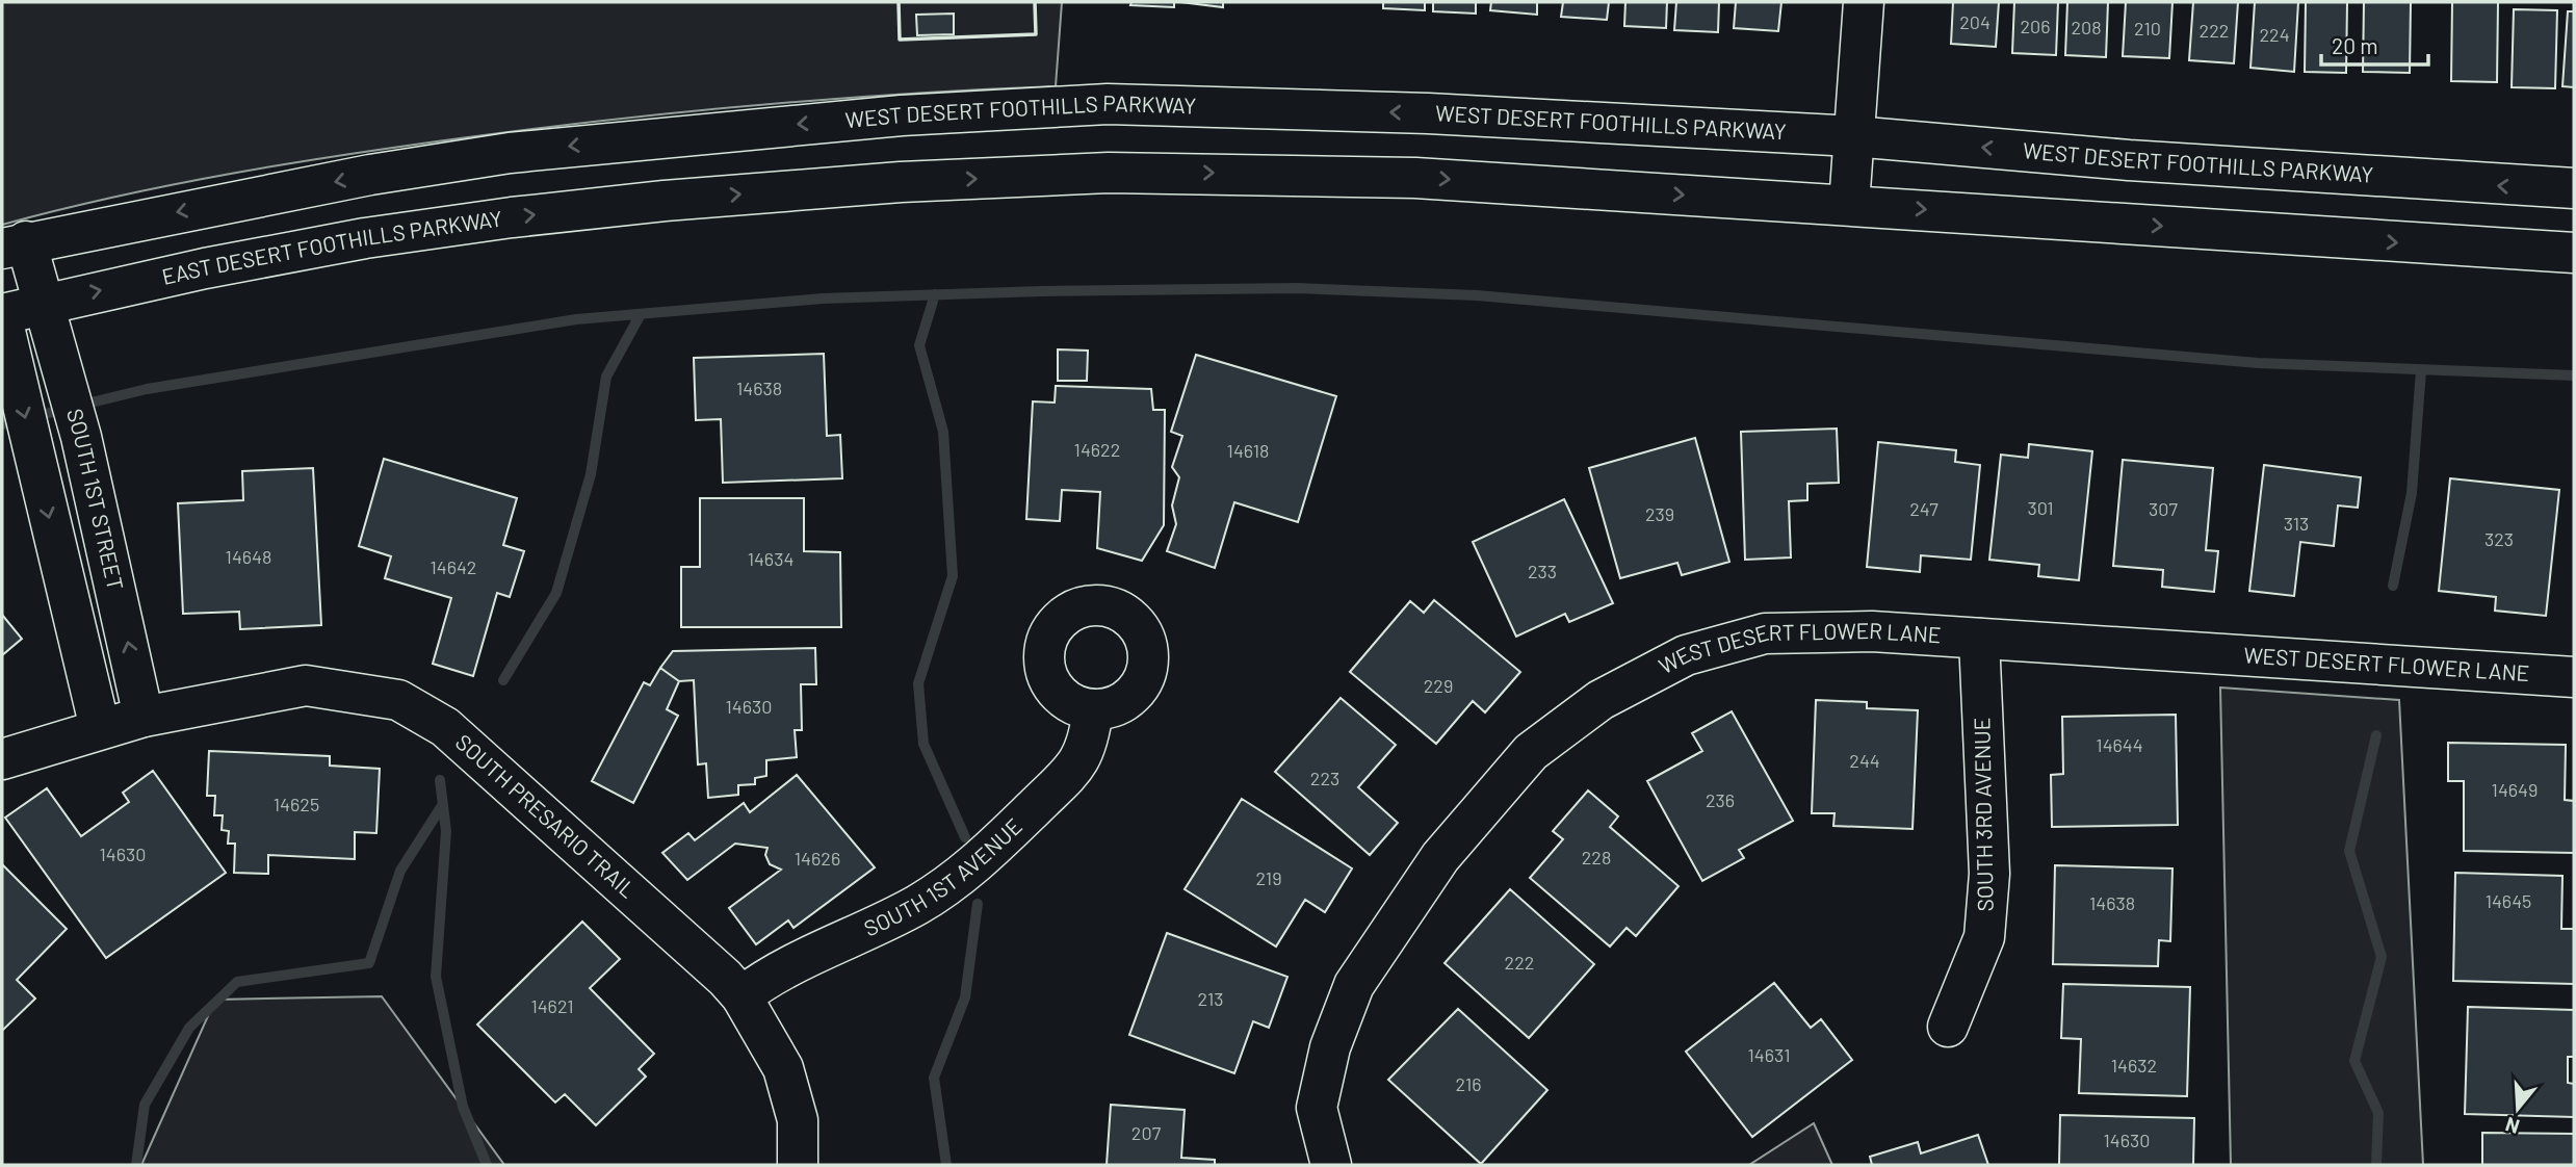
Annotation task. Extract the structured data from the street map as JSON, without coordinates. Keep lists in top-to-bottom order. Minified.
{"streets":{"street":["WEST DESERT FOOTHILLS PARKWAY","EAST DESERT FOOTHILLS PARKWAY","SOUTH 1ST STREET","WEST DESERT FLOWER LANE","SOUTH 3RD AVENUE","SOUTH PRESARIO TRAIL","SOUTH 1ST AVENUE"]},"crossings":[["WEST DESERT FOOTHILLS PARKWAY","SOUTH 1ST STREET"],["EAST DESERT FOOTHILLS PARKWAY","SOUTH 1ST STREET"],["SOUTH 1ST STREET","SOUTH PRESARIO TRAIL"],["WEST DESERT FLOWER LANE","SOUTH 3RD AVENUE"],["SOUTH PRESARIO TRAIL","SOUTH 1ST AVENUE"]],"one_way":["WEST DESERT FOOTHILLS PARKWAY","EAST DESERT FOOTHILLS PARKWAY"],"house_numbers":["204","206","208","210","222","224","14638","14622","14618","301","247","307","239","313","323","14648","14634","14642","233","229","14630","14644","244","223","14649","236","14625","14630","228","14626","219","14645","14638","222","213","14621","14631","14632","216","207","14630"],"scale_bar":"20 m","north":"bottom"}
